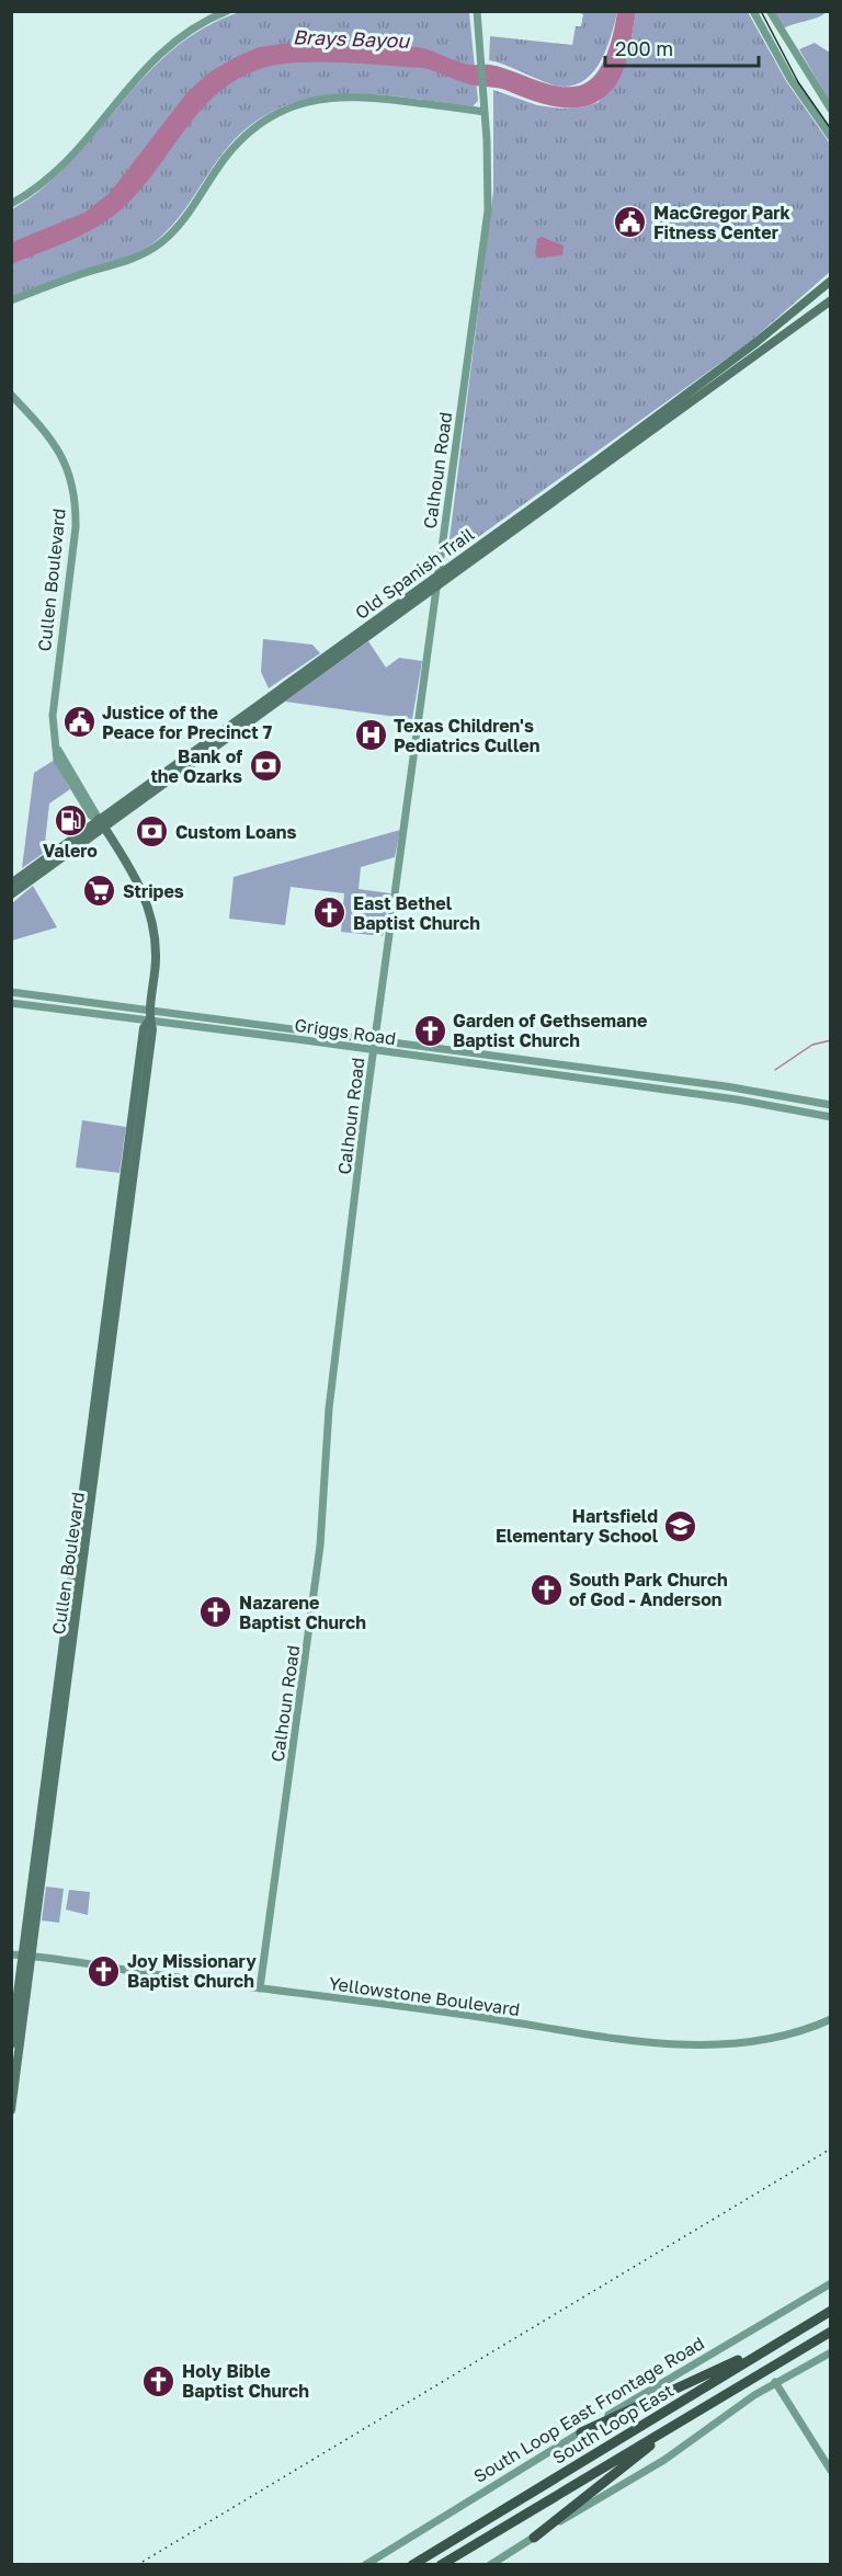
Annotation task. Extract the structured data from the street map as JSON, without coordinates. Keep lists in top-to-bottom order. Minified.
{"streets":{"highway":["South Loop East"],"main road":["Old Spanish Trail","Cullen Boulevard"],"street":["Calhoun Road","Griggs Road","Yellowstone Boulevard","South Loop East Frontage Road"]},"crossings":[["Calhoun Road","Old Spanish Trail"],["Calhoun Road","Griggs Road"],["Calhoun Road","Yellowstone Boulevard"],["Old Spanish Trail","Cullen Boulevard"],["Cullen Boulevard","Griggs Road"],["Cullen Boulevard","Yellowstone Boulevard"]],"water":["Brays Bayou"],"places":{"public building":["MacGregor Park Fitness Center","Justice of the Peace for Precinct 7"],"hospital":["Texas Children's Pediatrics Cullen"],"bank":["Bank of the Ozarks","Custom Loans"],"fuel station":["Valero"],"supermarket":["Stripes"],"church":["East Bethel Baptist Church","Garden of Gethsemane Baptist Church","South Park Church of God - Anderson","Nazarene Baptist Church","Joy Missionary Baptist Church","Holy Bible Baptist Church"],"school or university":["Hartsfield Elementary School"]},"scale_bar":"200 m"}
